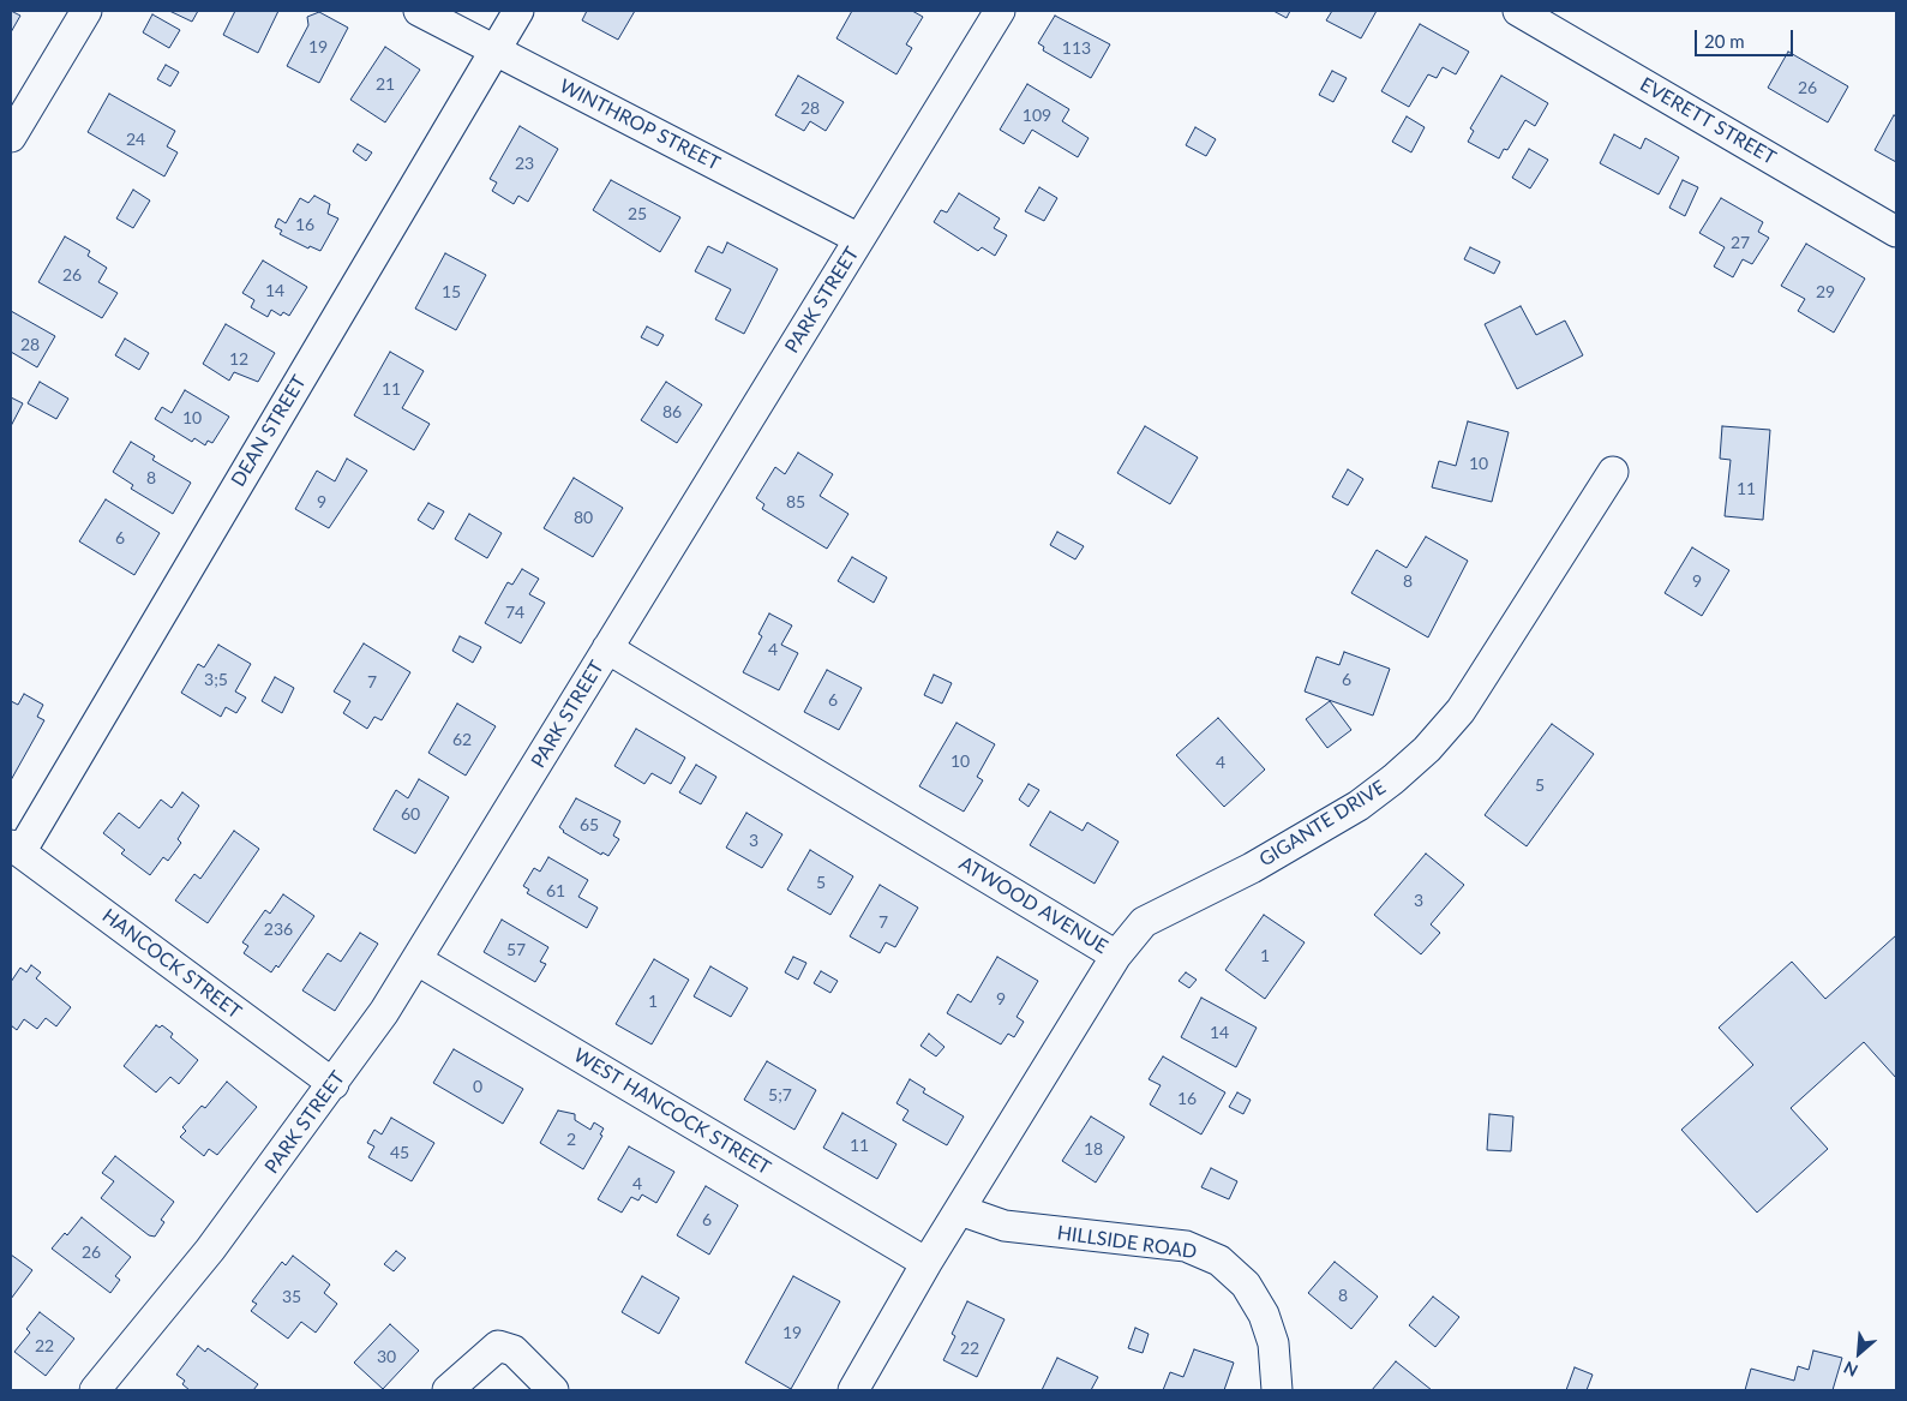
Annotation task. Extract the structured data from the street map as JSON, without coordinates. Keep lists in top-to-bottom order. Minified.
{"streets":{"street":["EVERETT STREET","WINTHROP STREET","PARK STREET","DEAN STREET","GIGANTE DRIVE","ATWOOD AVENUE","HANCOCK STREET","WEST HANCOCK STREET","HILLSIDE ROAD"]},"crossings":[["WINTHROP STREET","PARK STREET"],["WINTHROP STREET","DEAN STREET"],["PARK STREET","ATWOOD AVENUE"],["PARK STREET","HANCOCK STREET"],["PARK STREET","WEST HANCOCK STREET"],["DEAN STREET","HANCOCK STREET"],["GIGANTE DRIVE","ATWOOD AVENUE"],["ATWOOD AVENUE","WEST HANCOCK STREET"],["ATWOOD AVENUE","HILLSIDE ROAD"]],"house_numbers":["19","113","21","26","28","109","24","23","25","16","27","26","14","15","29","28","12","11","86","10","10","8","11","9","85","80","6","8","9","74","4","3;5","6","7","6","62","10","4","5","60","65","3","5","61","3","7","236","57","1","9","1","14","0","5;7","16","2","11","18","45","4","6","26","8","35","19","22","22","30"],"scale_bar":"20 m","north":"bottom left"}
